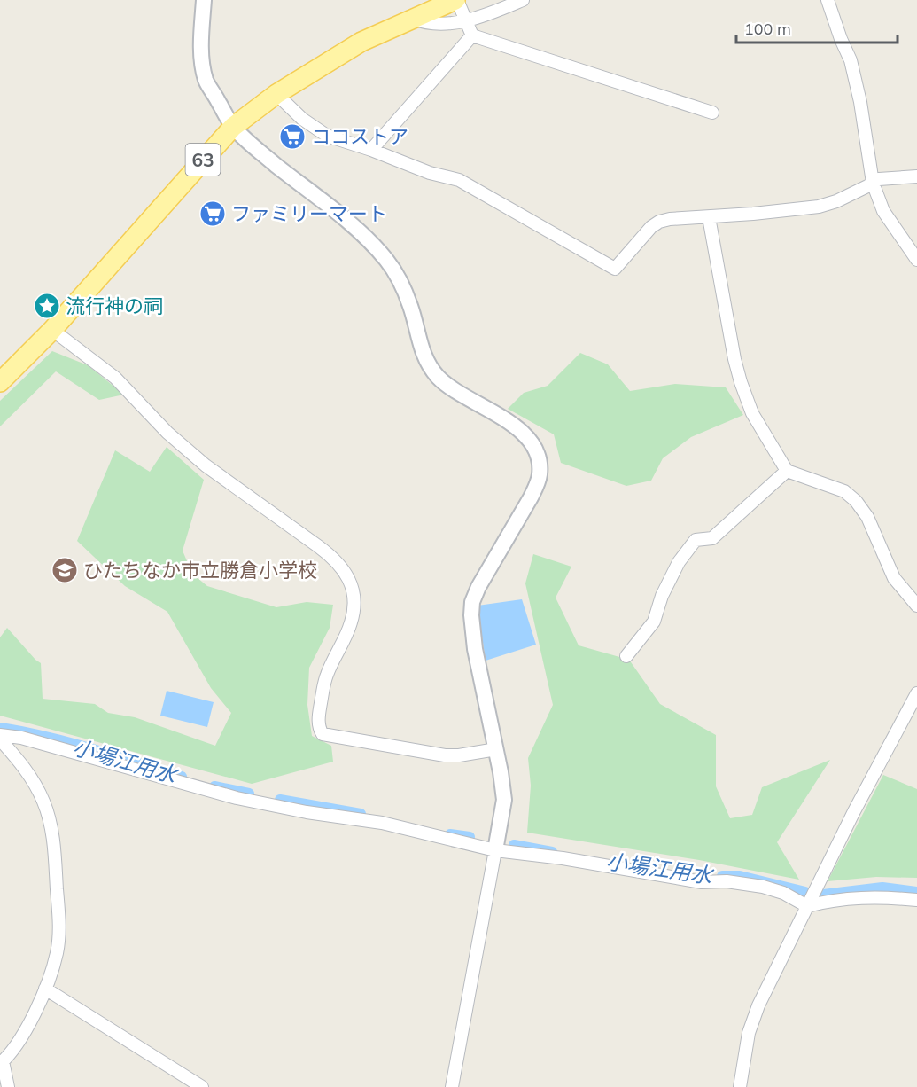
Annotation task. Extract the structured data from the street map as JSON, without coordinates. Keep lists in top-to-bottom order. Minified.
{"streets":{"main road":["63"]},"water":["小場江用水"],"places":{"supermarket":["ココストア","ファミリーマート"],"place":["流行神の祠"],"school or university":["ひたちなか市立勝倉小学校"]},"scale_bar":"100 m"}
